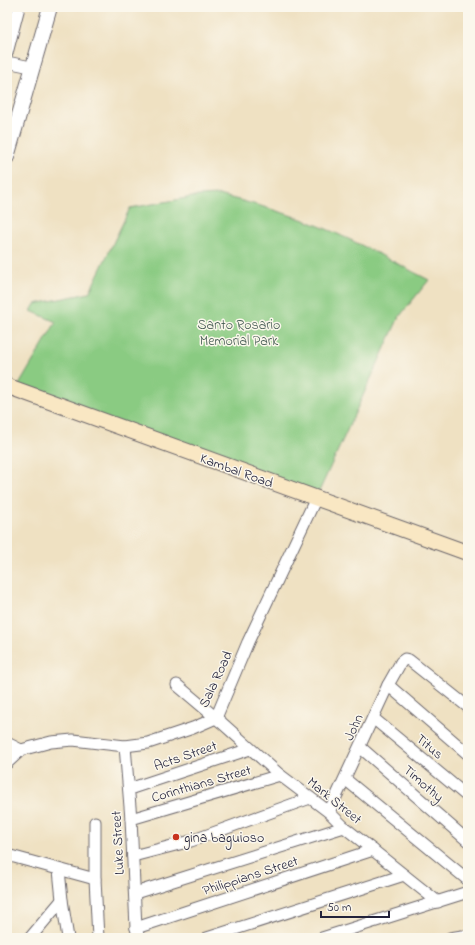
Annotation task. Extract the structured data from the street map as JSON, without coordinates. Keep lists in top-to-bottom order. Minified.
{"streets":{"main road":["Kambal Road"],"street":["Sala Road","John","Titus","Acts Street","Corinthians Street","Timothy","Mark Street","Luke Street","Philippians Street"]},"crossings":[["Kambal Road","Sala Road"],["Sala Road","Mark Street"],["Sala Road","Luke Street"],["John","Titus"],["John","Timothy"],["John","Mark Street"],["Acts Street","Mark Street"],["Acts Street","Luke Street"],["Corinthians Street","Mark Street"],["Corinthians Street","Luke Street"],["Mark Street","Philippians Street"],["Luke Street","Philippians Street"]],"parks":["Santo Rosario Memorial Park"],"places":["gina baguioso"],"scale_bar":"50 m"}
